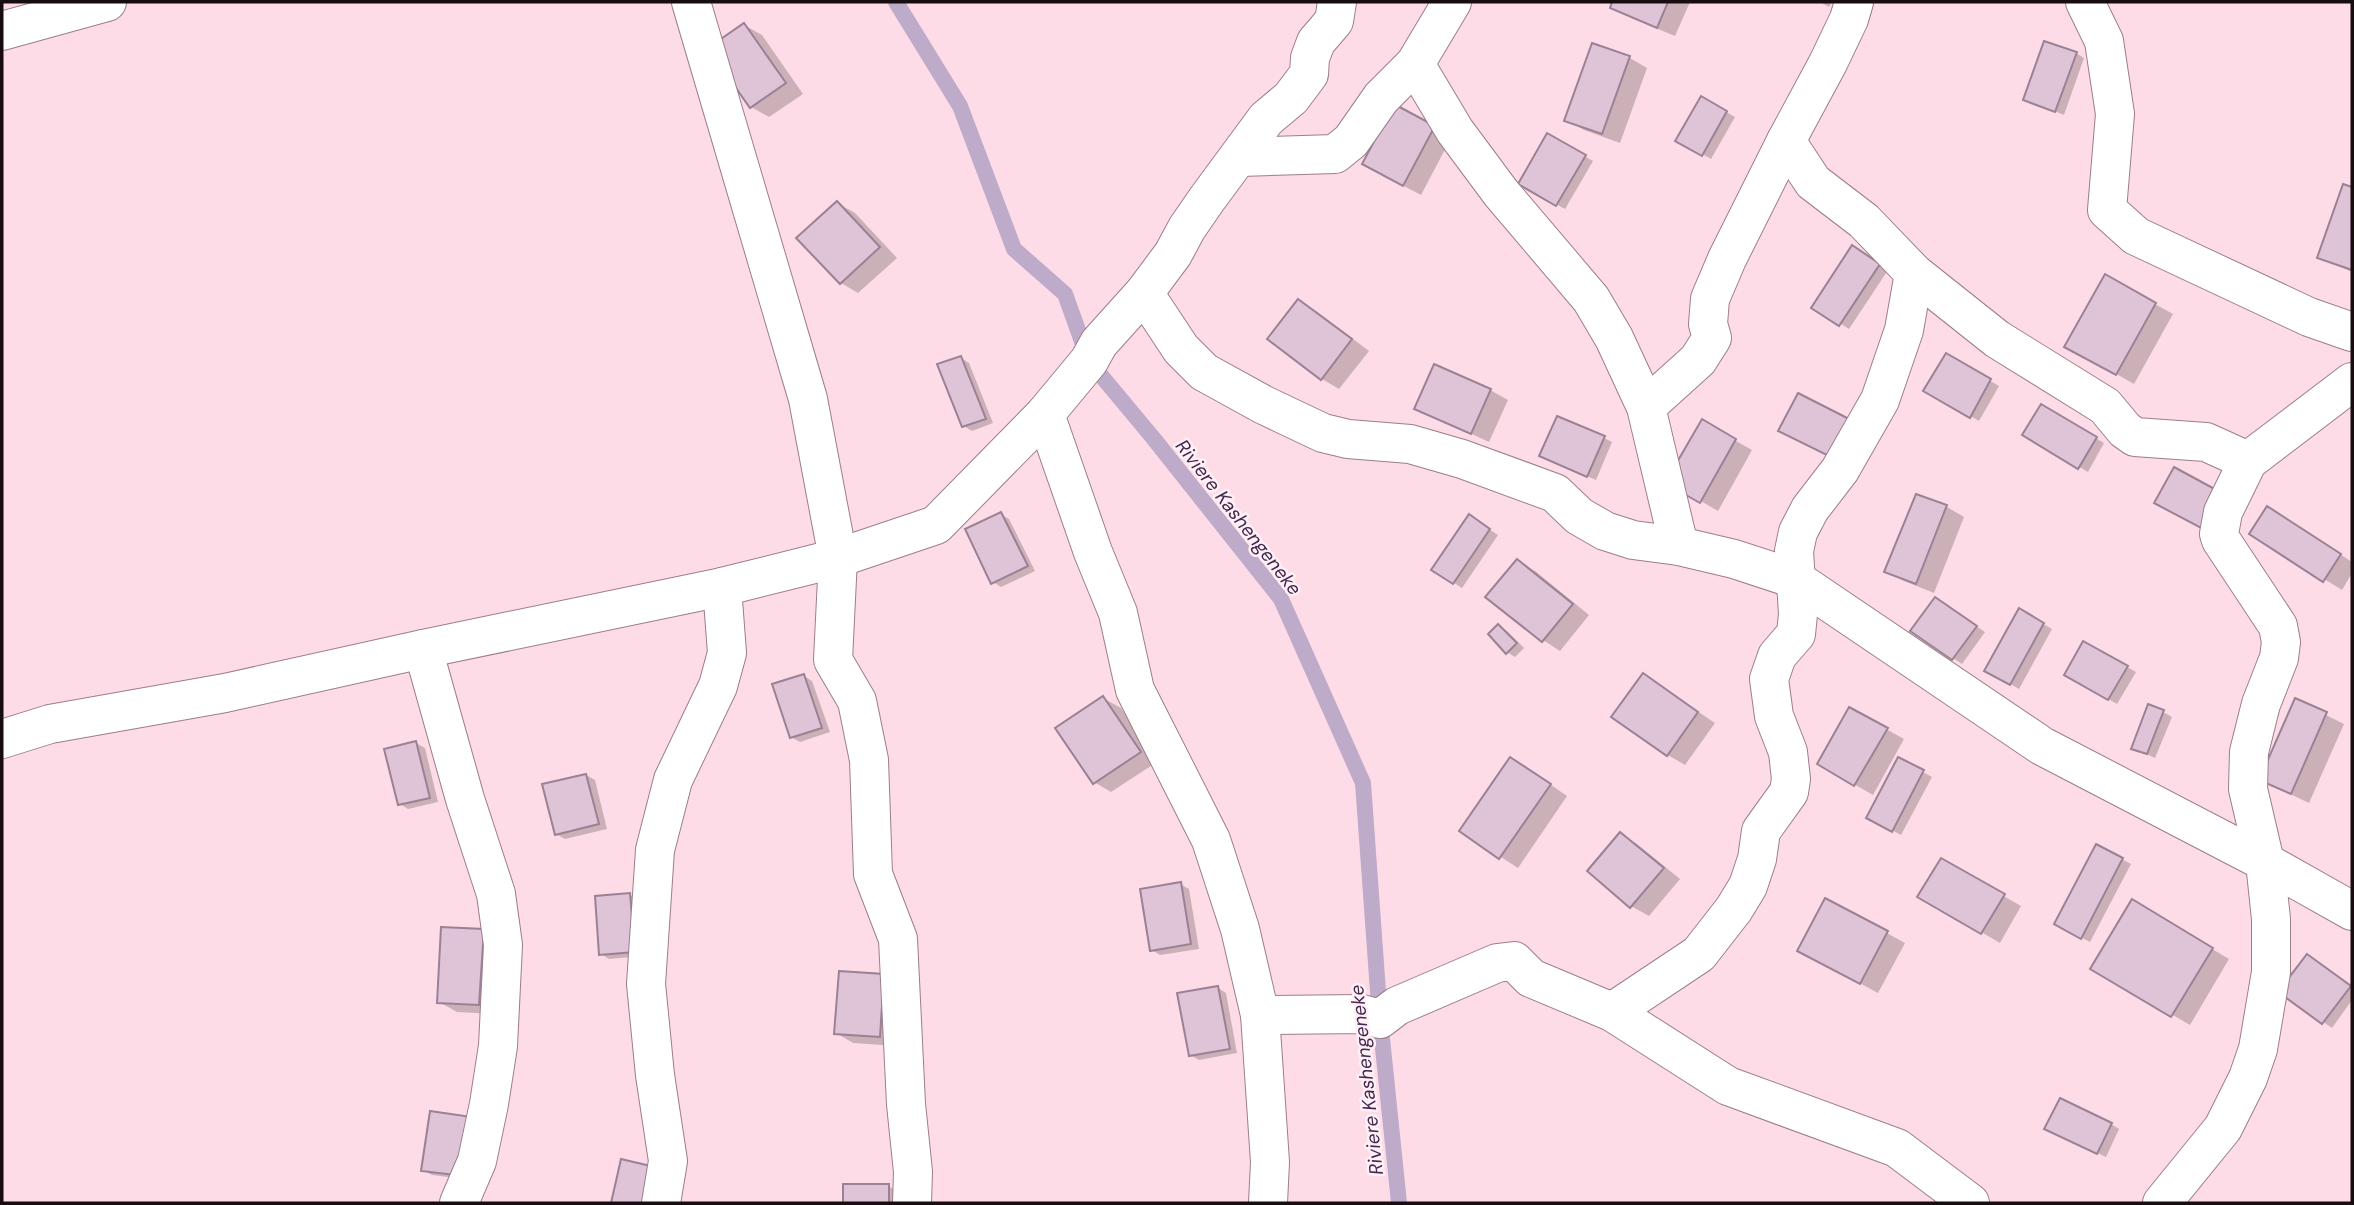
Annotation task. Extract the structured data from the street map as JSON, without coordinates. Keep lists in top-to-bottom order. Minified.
{"water":["Riviere Kashengeneke"]}
